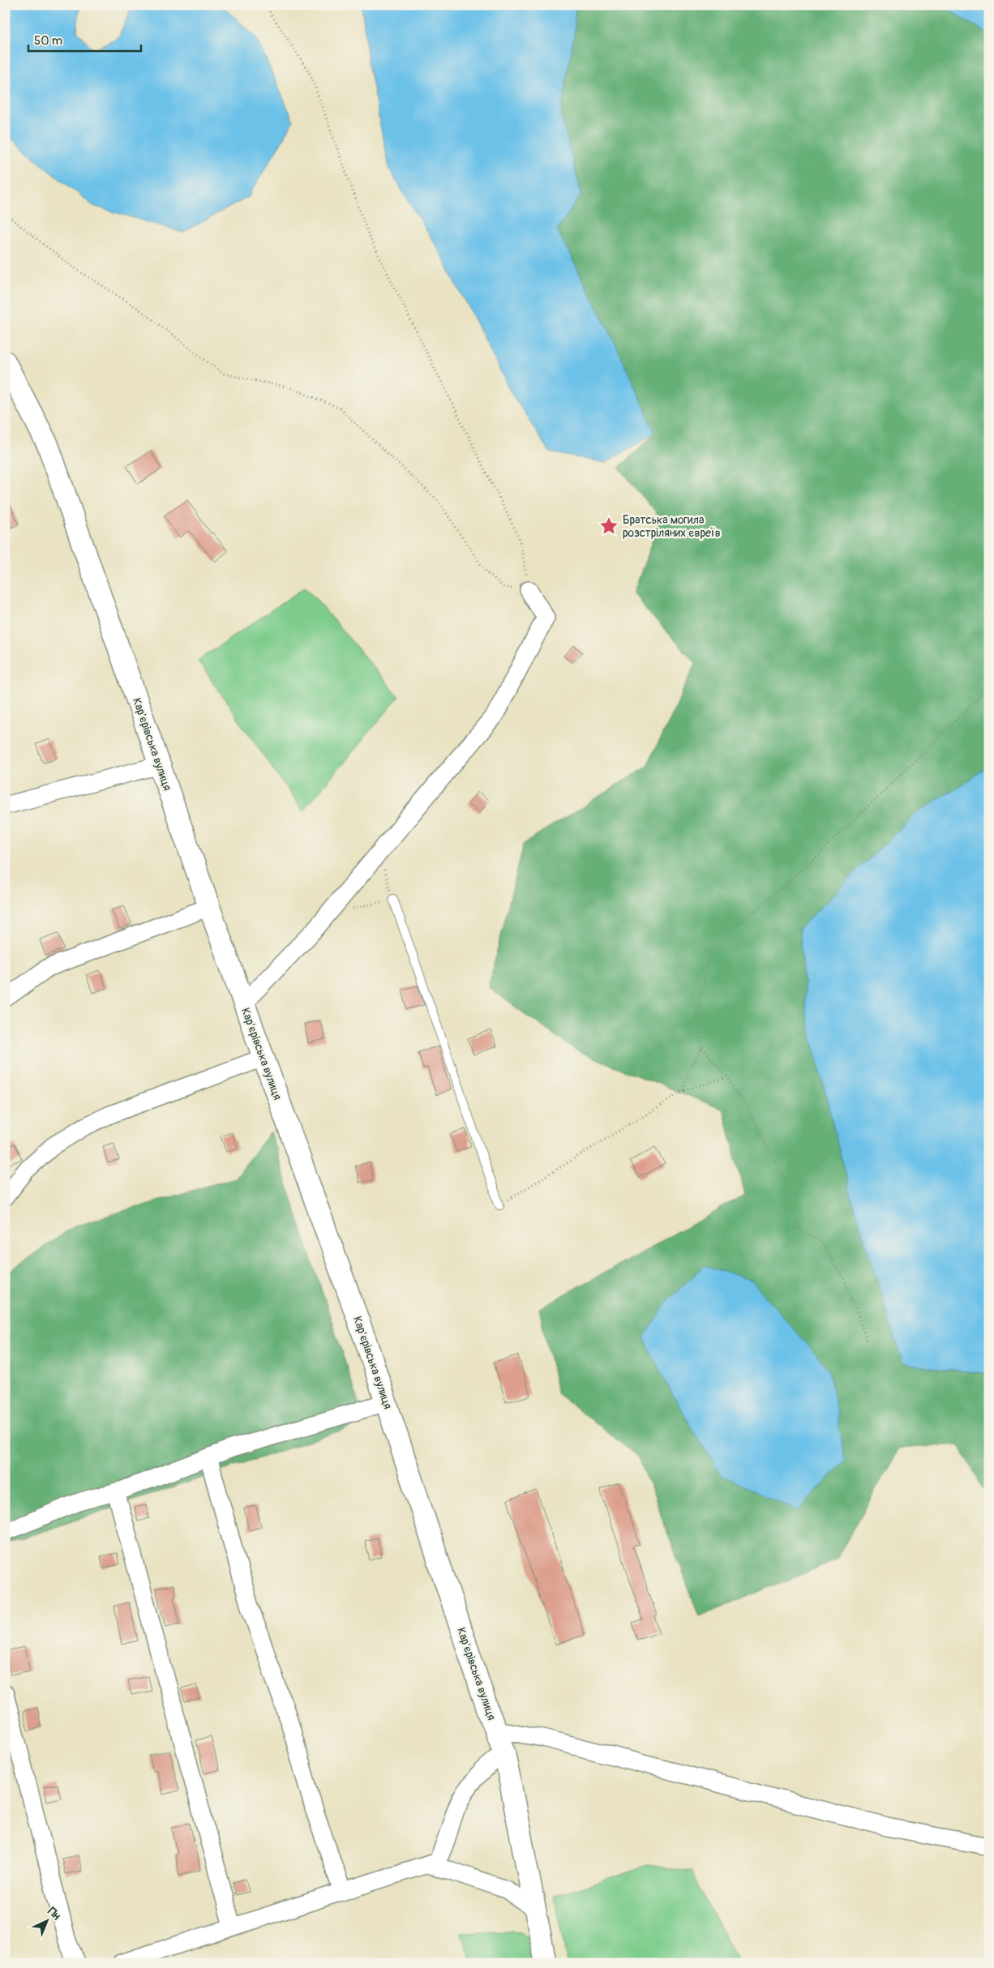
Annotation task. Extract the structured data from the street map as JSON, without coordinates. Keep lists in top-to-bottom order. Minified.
{"streets":{"street":["Кар'єрівська вулиця"]},"places":{"place":["Братська могила розстріляних євреїв"]},"scale_bar":"50 m","north":"top right"}
